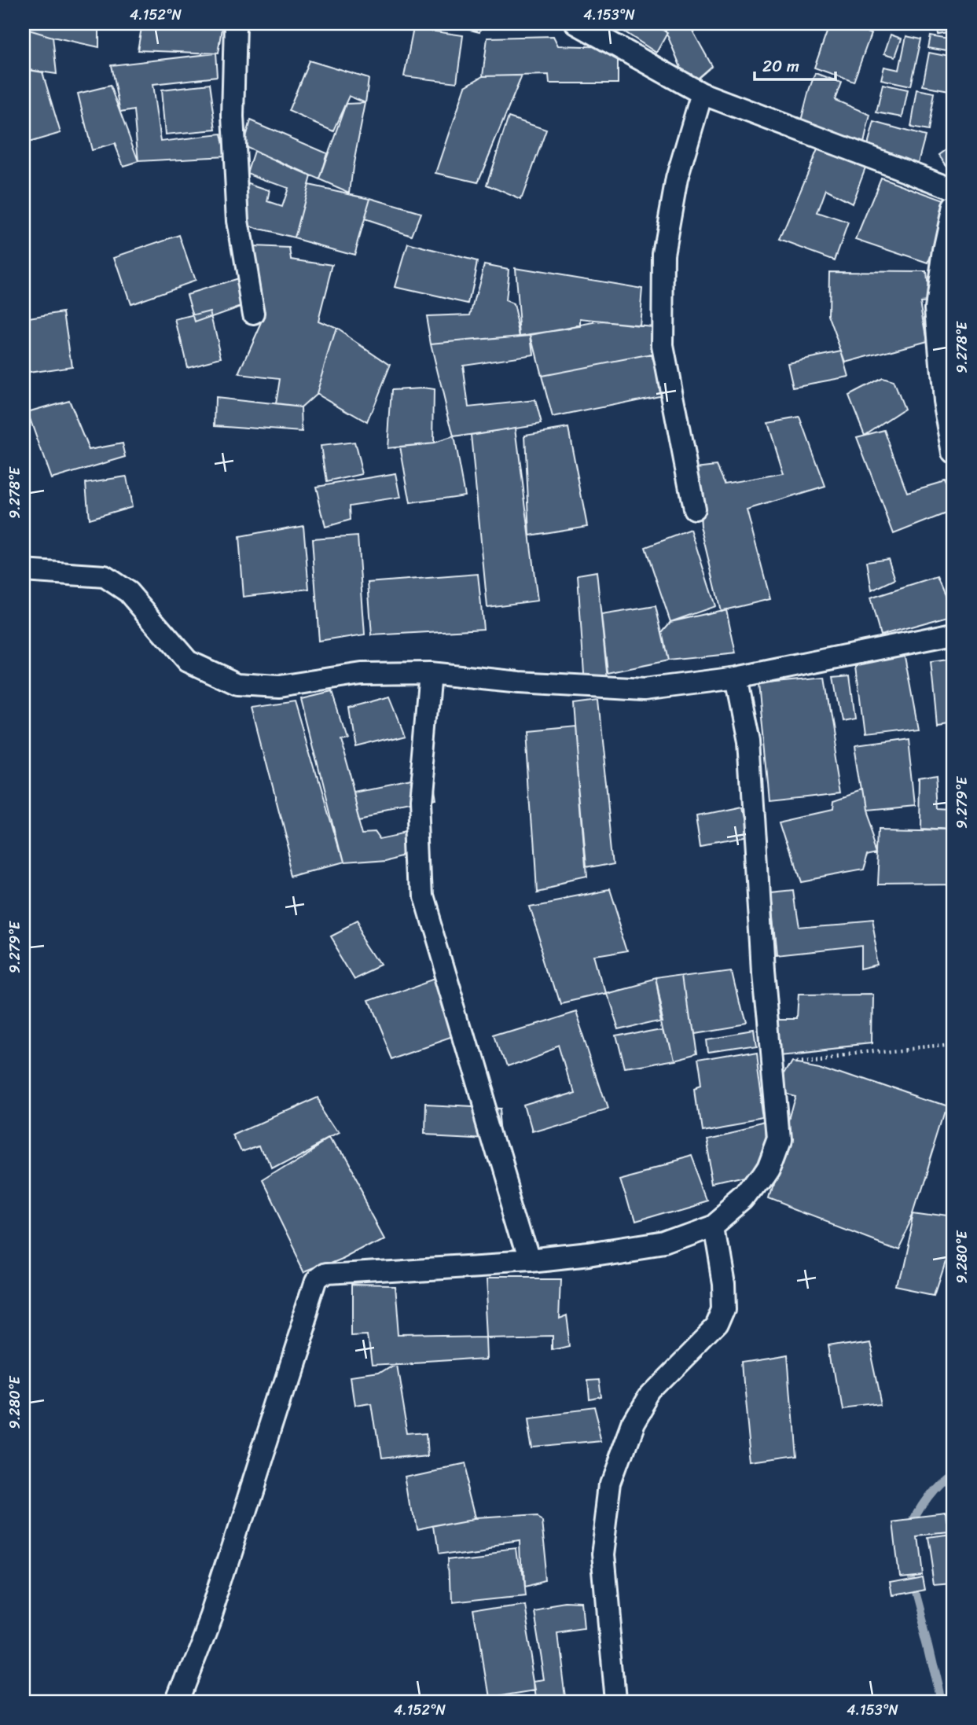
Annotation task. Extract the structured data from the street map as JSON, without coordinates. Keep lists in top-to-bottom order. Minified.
{"scale_bar":"20 m","coordinates":["4.152°N","4.153°N","9.278°E","9.279°E","9.280°E"]}
